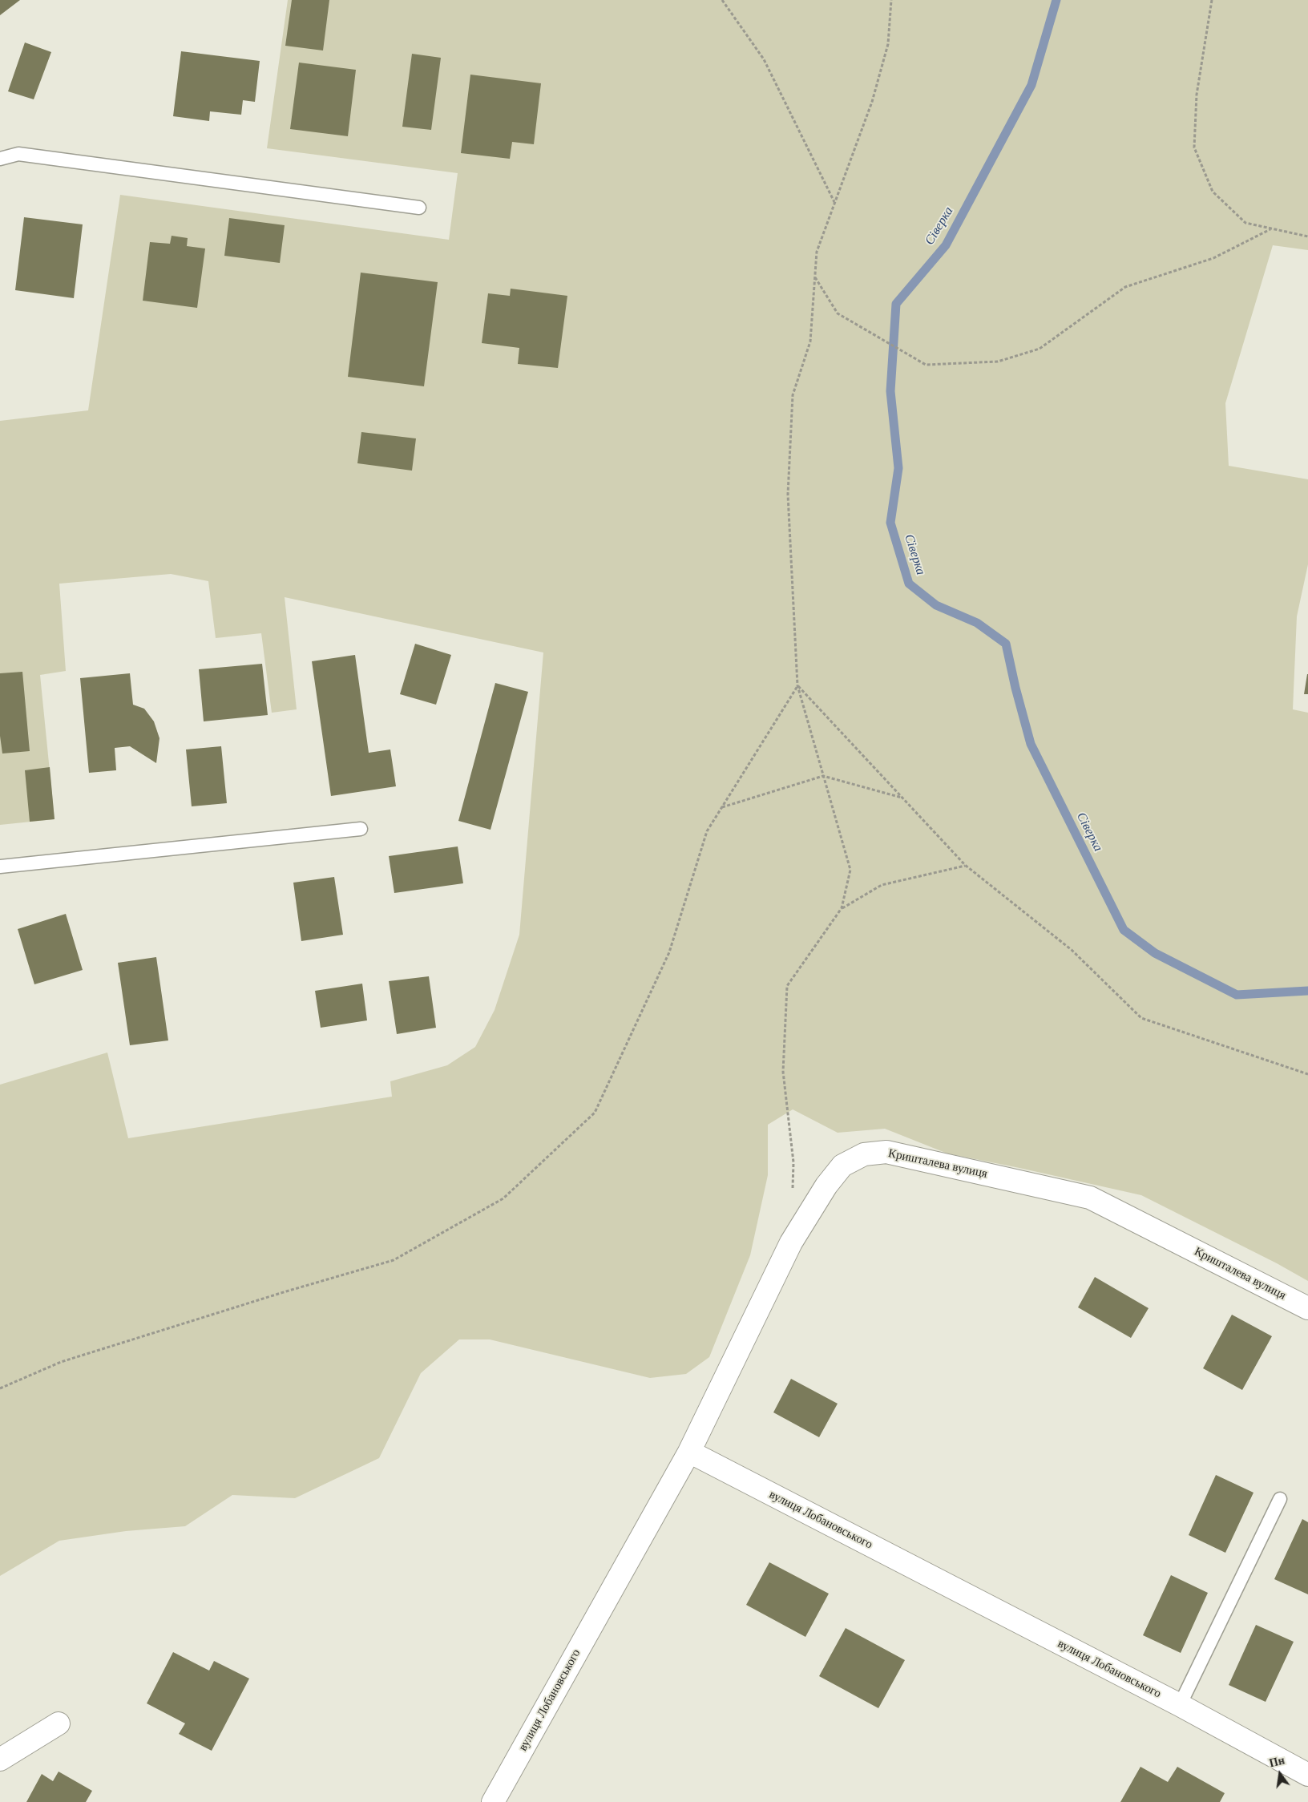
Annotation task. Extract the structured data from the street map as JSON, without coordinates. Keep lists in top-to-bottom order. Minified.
{"streets":{"street":["Кришталева вулиця","вулиця Лобановського"]},"crossings":[["Кришталева вулиця","вулиця Лобановського"]],"water":["Сіверка"],"north":"top"}
